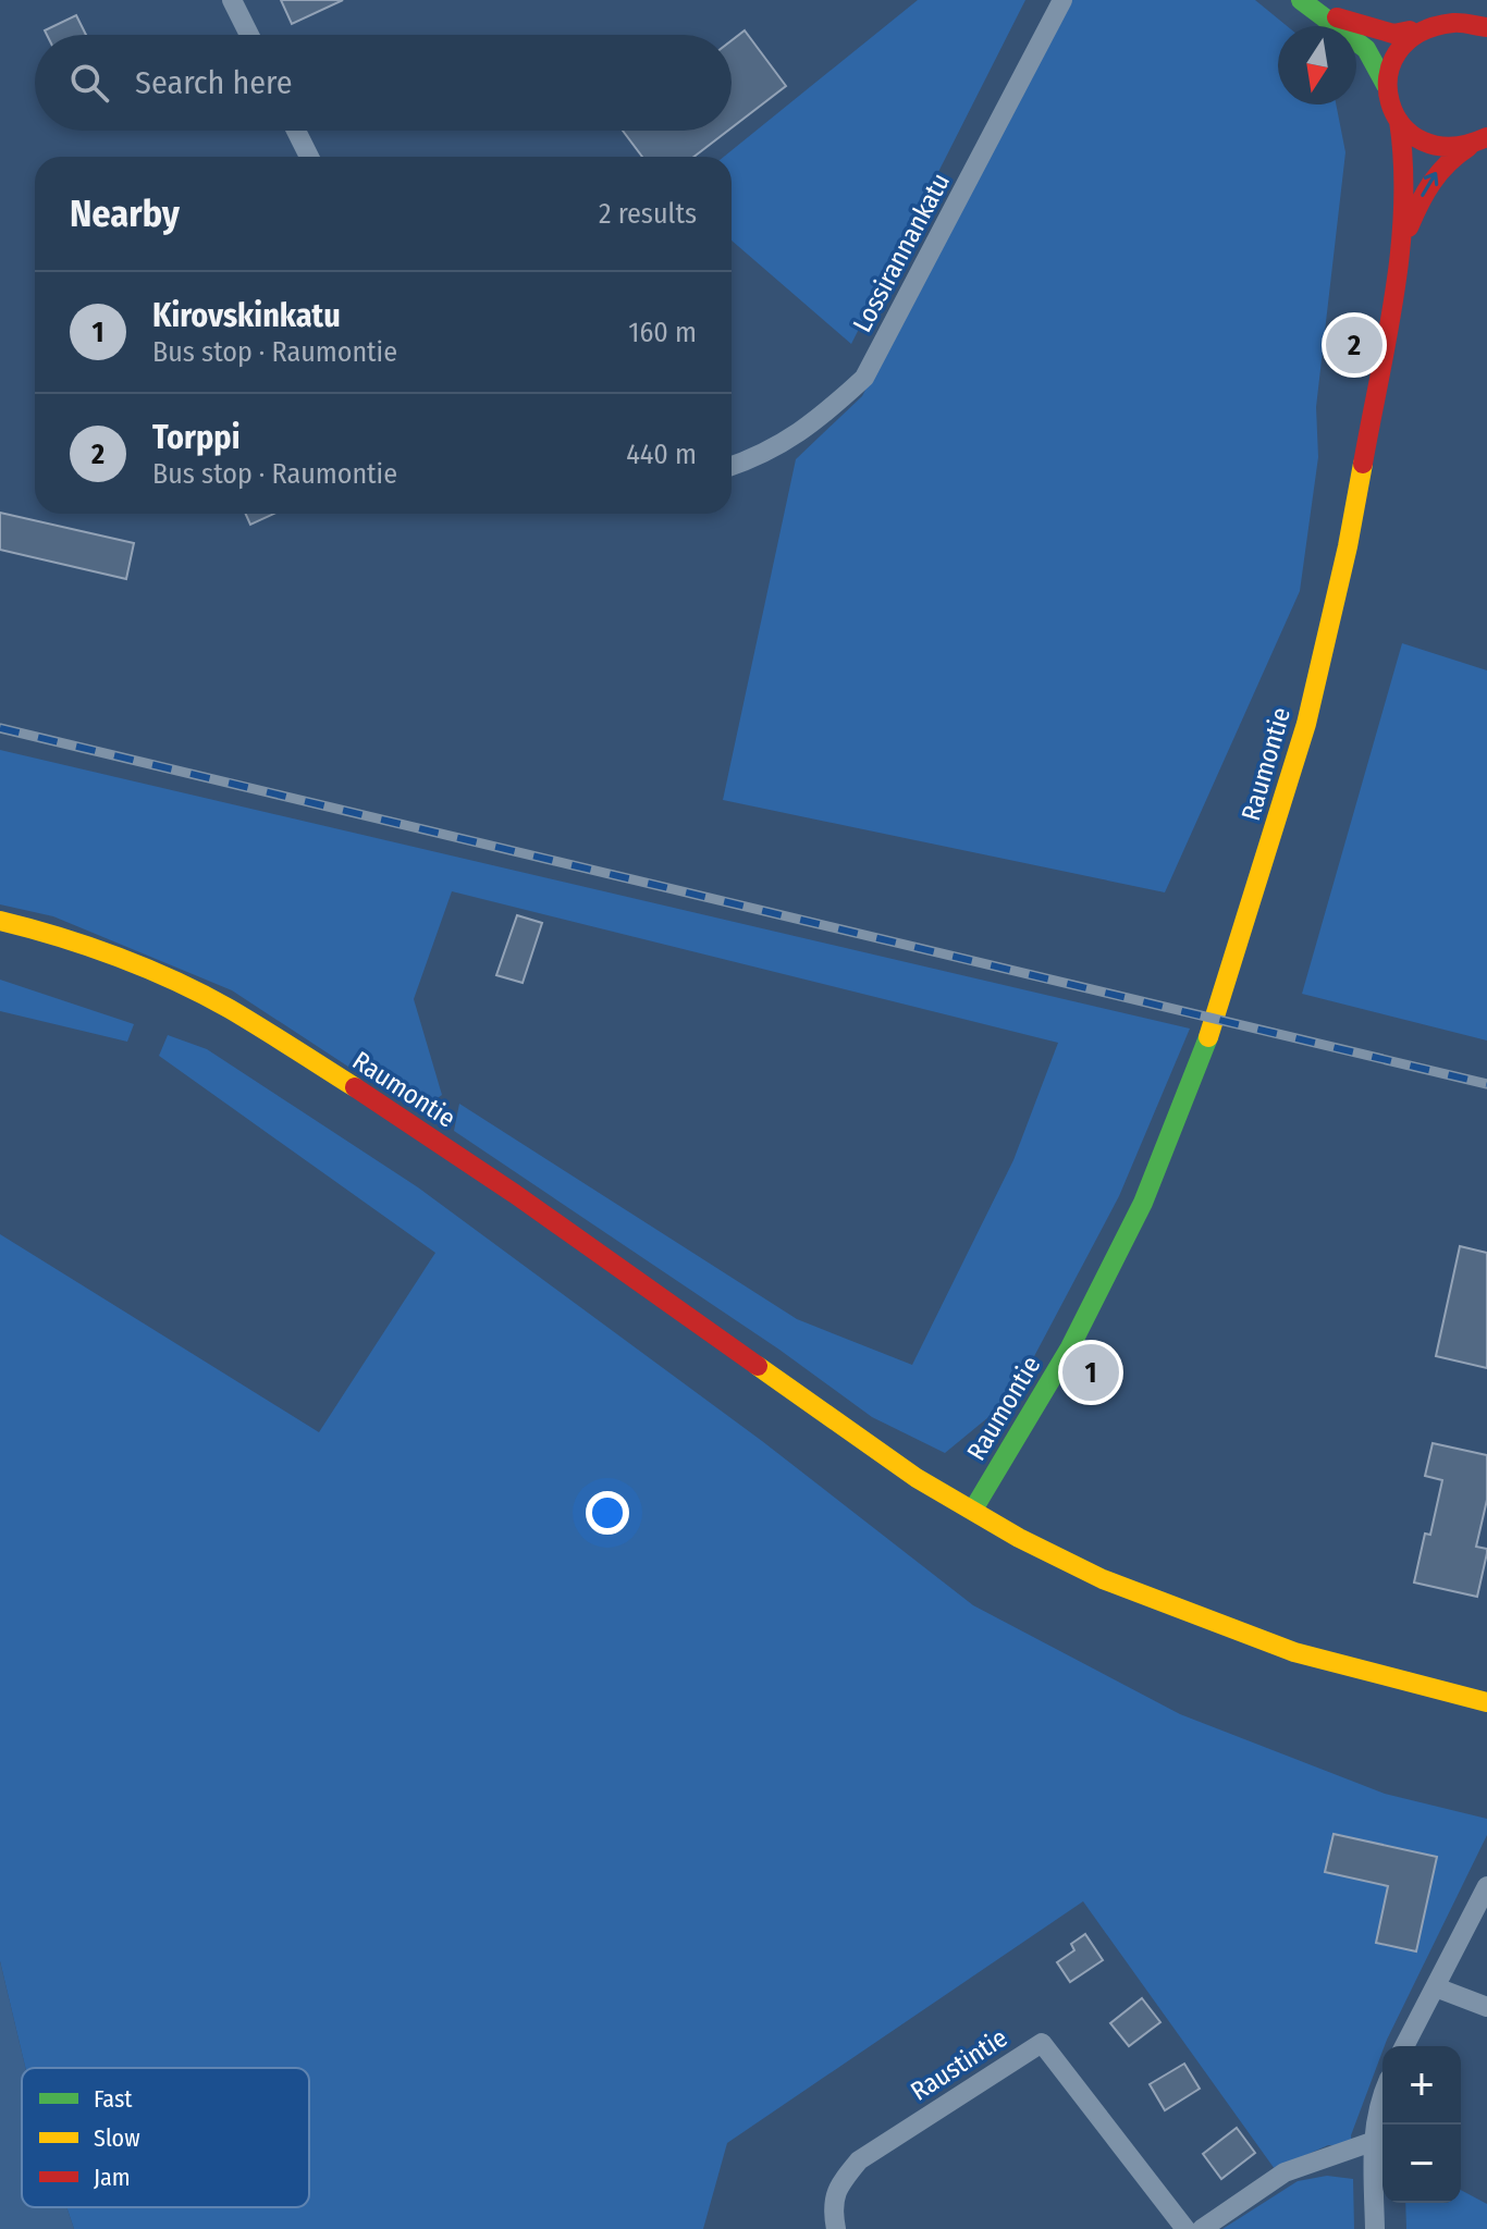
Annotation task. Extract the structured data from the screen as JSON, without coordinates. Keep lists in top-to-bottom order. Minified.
{"streets":{"street":["Lossirannankatu","Raumontie","Raustintie"]},"legend":["Fast","Slow","Jam"],"north":"bottom","page":{"search":"Search here","heading":["Nearby","2 results"],"list":[{"mark":"1","name":"Kirovskinkatu","note":"Bus stop · Raumontie","value":"160 m"},{"mark":"2","name":"Torppi","note":"Bus stop · Raumontie","value":"440 m"}],"pins":["2","1"],"map_buttons":["+","−"]}}
